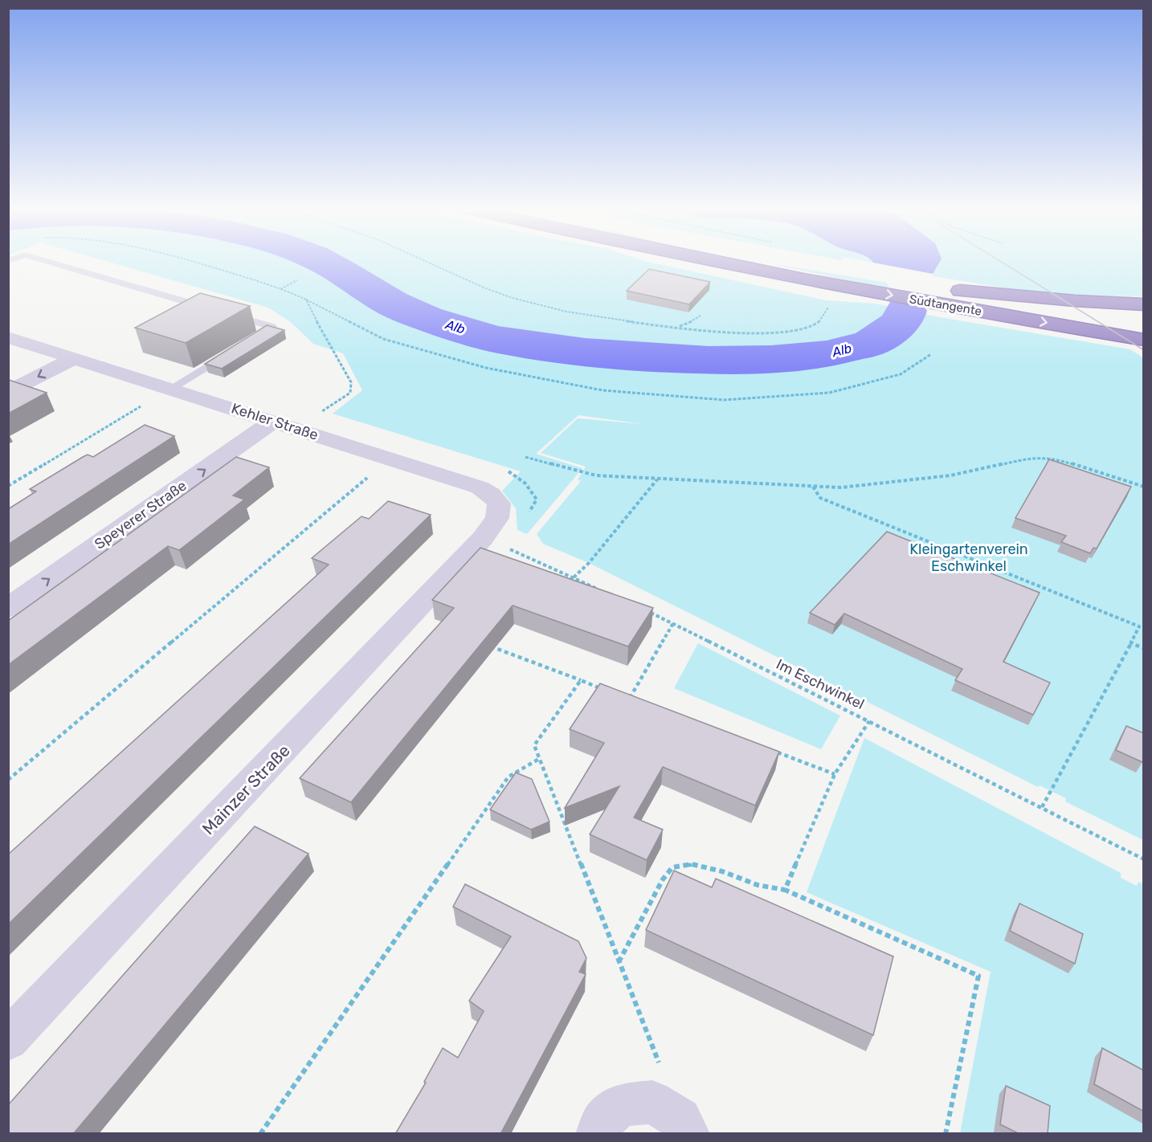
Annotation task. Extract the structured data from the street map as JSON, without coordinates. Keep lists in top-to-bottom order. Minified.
{"streets":{"highway":["Südtangente"],"street":["Kehler Straße","Speyerer Straße","Mainzer Straße"],"path":["Im Eschwinkel"]},"crossings":[["Kehler Straße","Speyerer Straße"],["Kehler Straße","Mainzer Straße"]],"one_way":["Südtangente","Speyerer Straße"],"water":["Alb"],"parks":["Kleingartenverein Eschwinkel"]}
